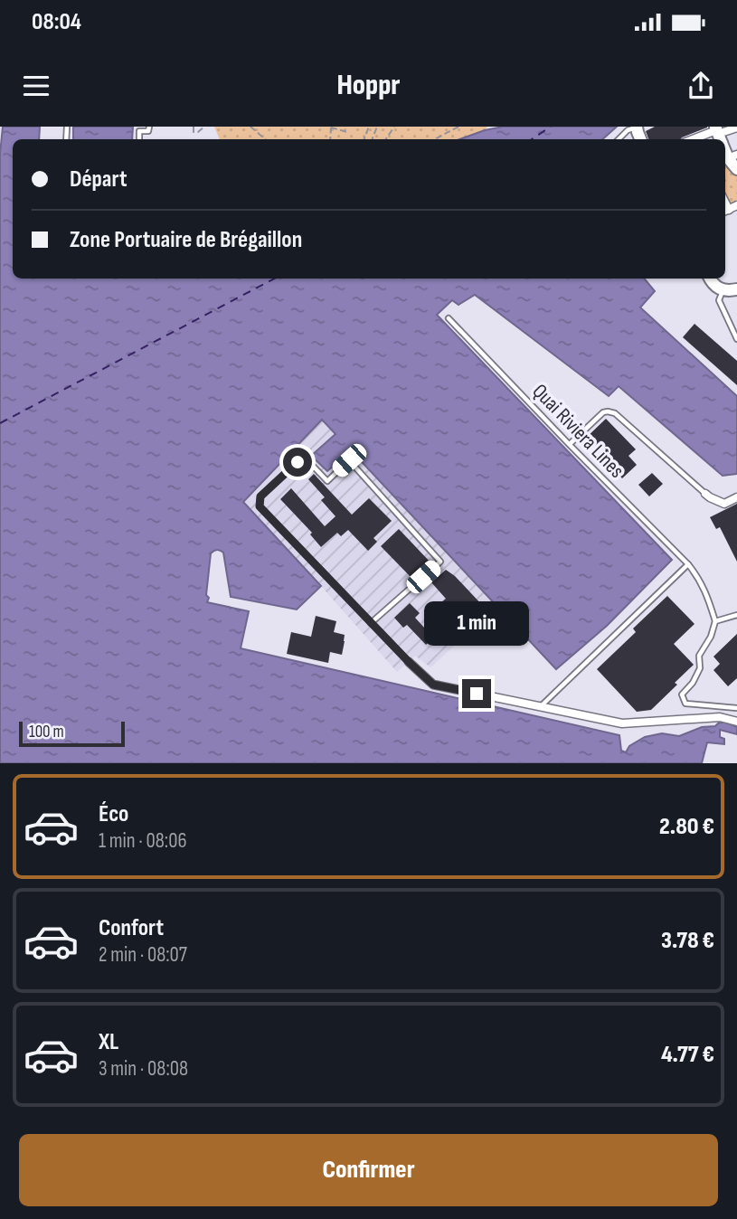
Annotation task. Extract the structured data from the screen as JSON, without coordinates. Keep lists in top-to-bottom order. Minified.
{"streets":{"lane":["Quai Riviera Lines"]},"scale_bar":"100 m","page":{"status":"08:04","header":"Hoppr","banner":["Départ","Zone Portuaire de Brégaillon"],"bubble":"1 min","scale":"100 m","list":[{"name":"Éco","note":"1 min · 08:06","value":"2.80 €"},{"name":"Confort","note":"2 min · 08:07","value":"3.78 €"},{"name":"XL","note":"3 min · 08:08","value":"4.77 €"}],"buttons":"Confirmer"}}
